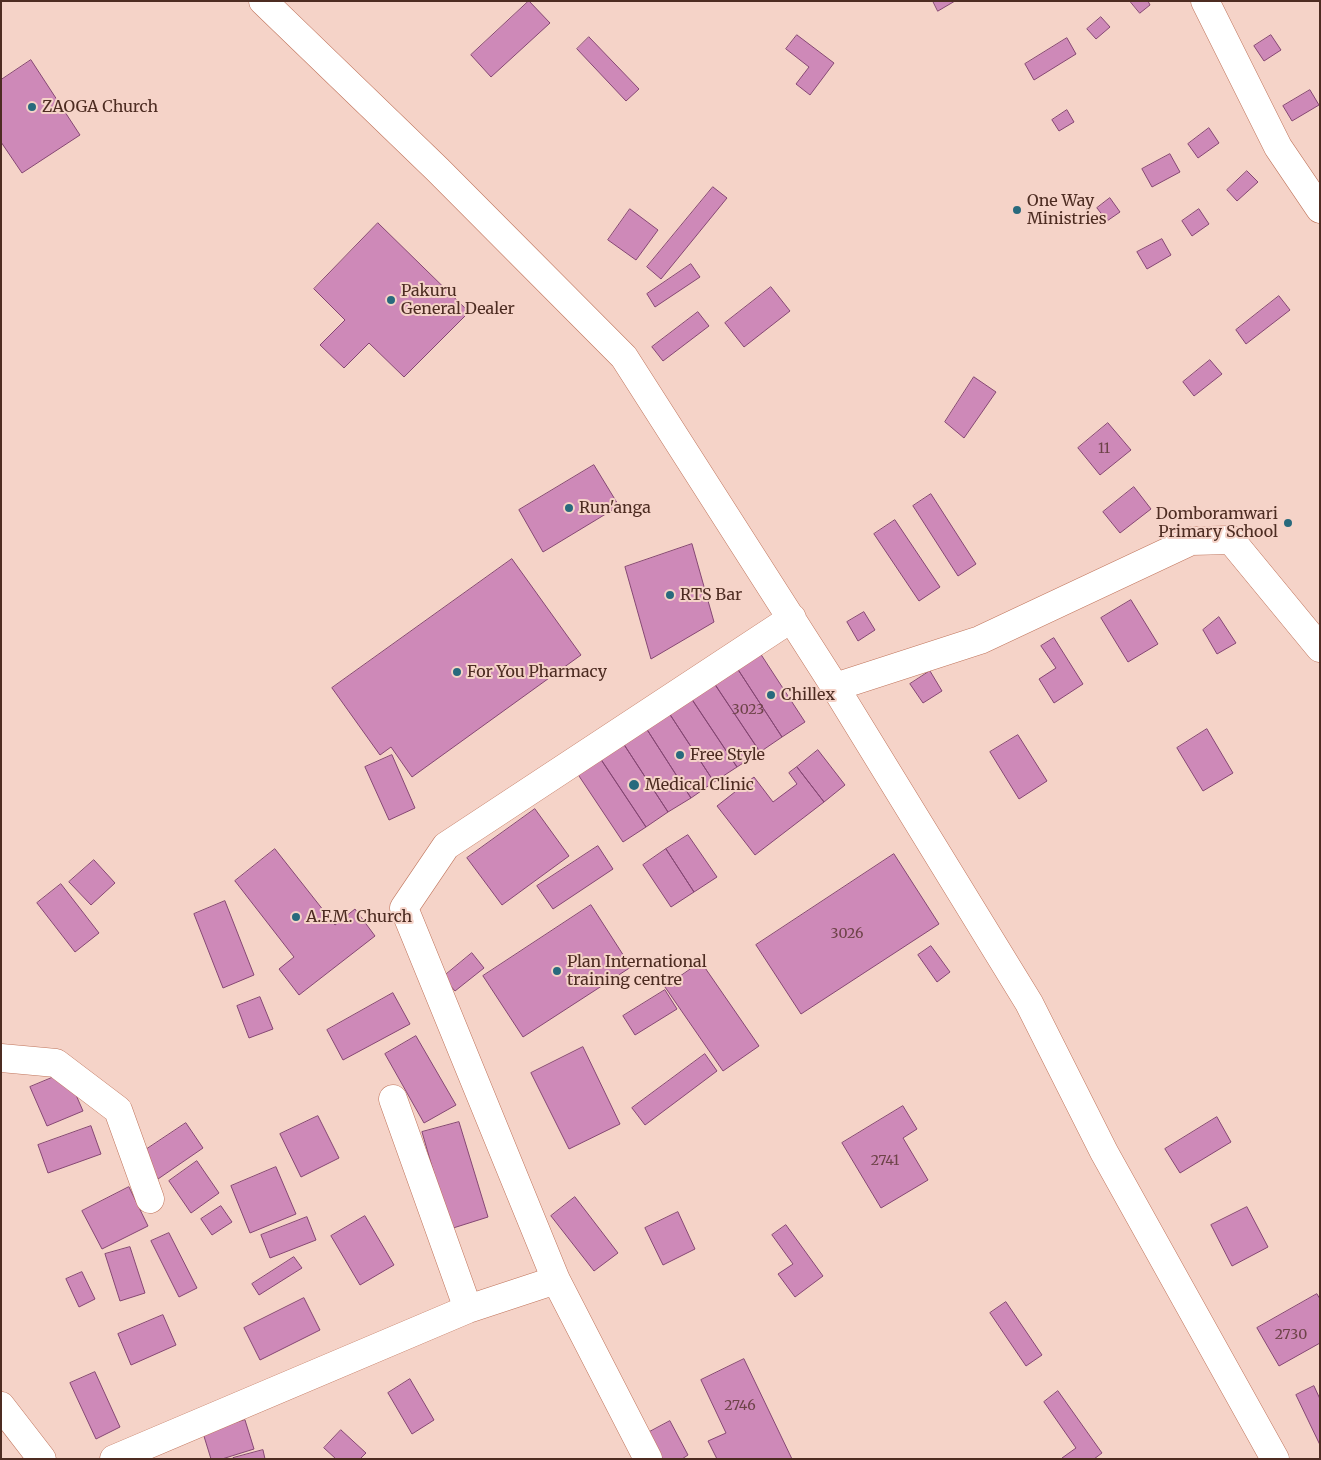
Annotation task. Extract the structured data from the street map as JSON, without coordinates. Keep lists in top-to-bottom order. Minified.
{"places":["ZAOGA Church","One Way Ministries","Pakuru General Dealer","Run'anga","Domboramwari Primary School","RTS Bar","For You Pharmacy","Chillex","Free Style","Medical Clinic","A.F.M. Church","Plan International training centre"],"house_numbers":["11","3023","3026","2741","2730","2746"]}
